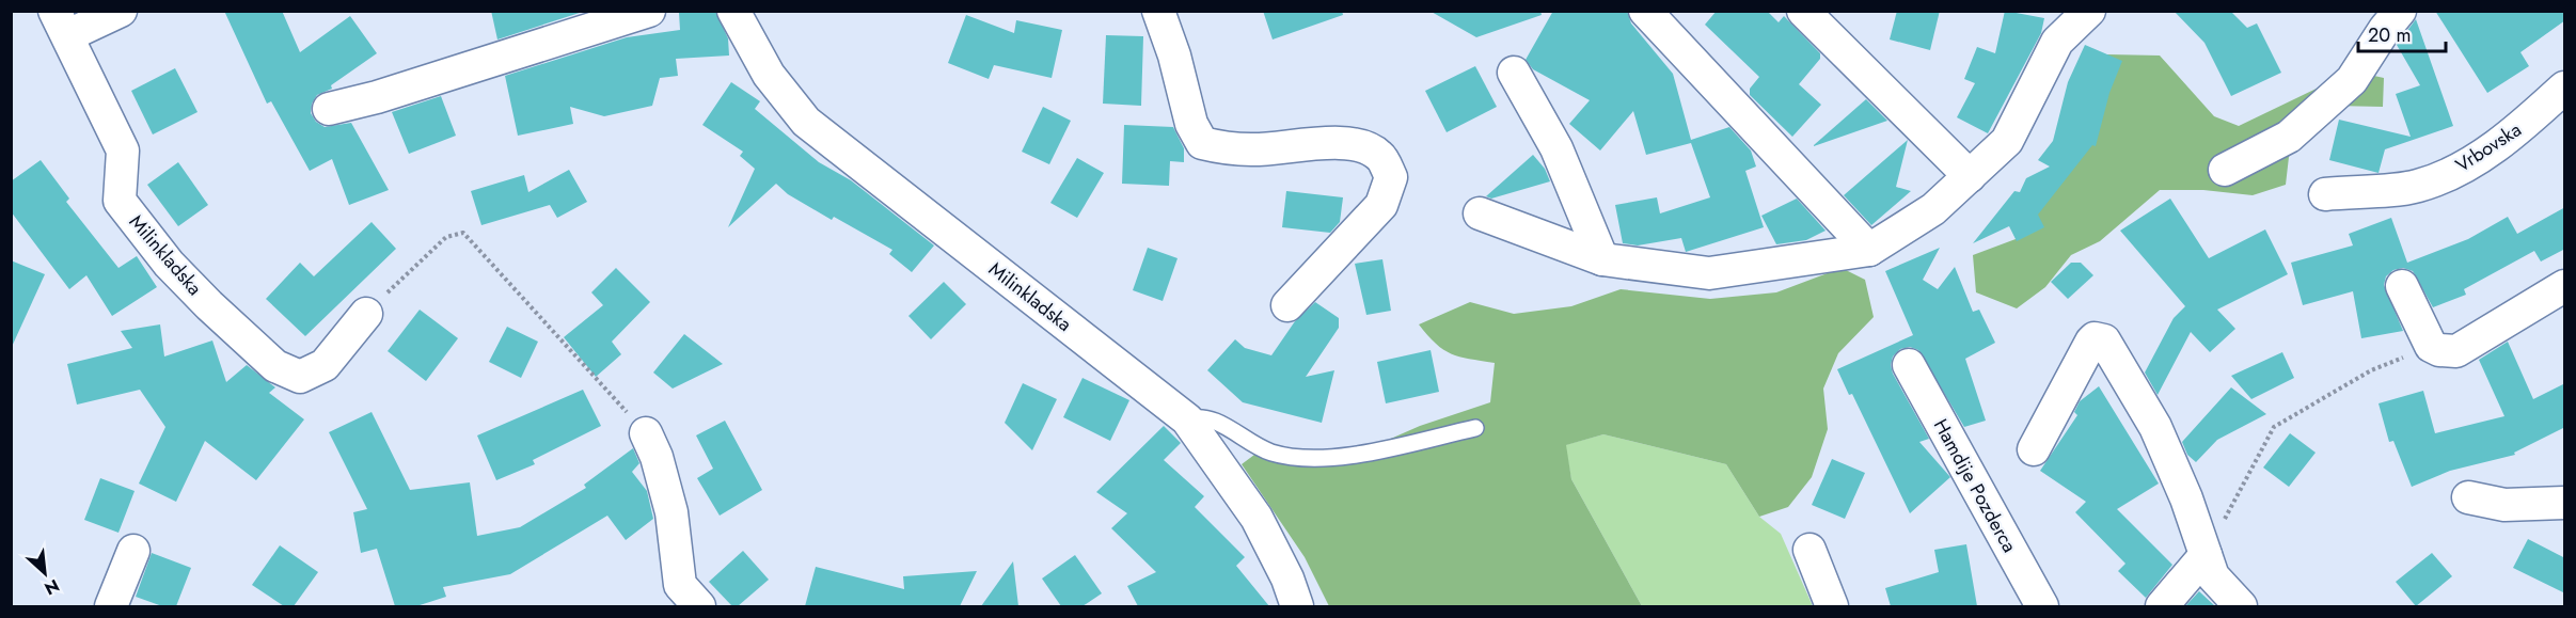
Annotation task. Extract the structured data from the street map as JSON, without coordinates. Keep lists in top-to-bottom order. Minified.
{"streets":{"street":["Vrbovska","Milinkladska","Hamdije Pozderca"]},"scale_bar":"20 m","north":"bottom right"}
